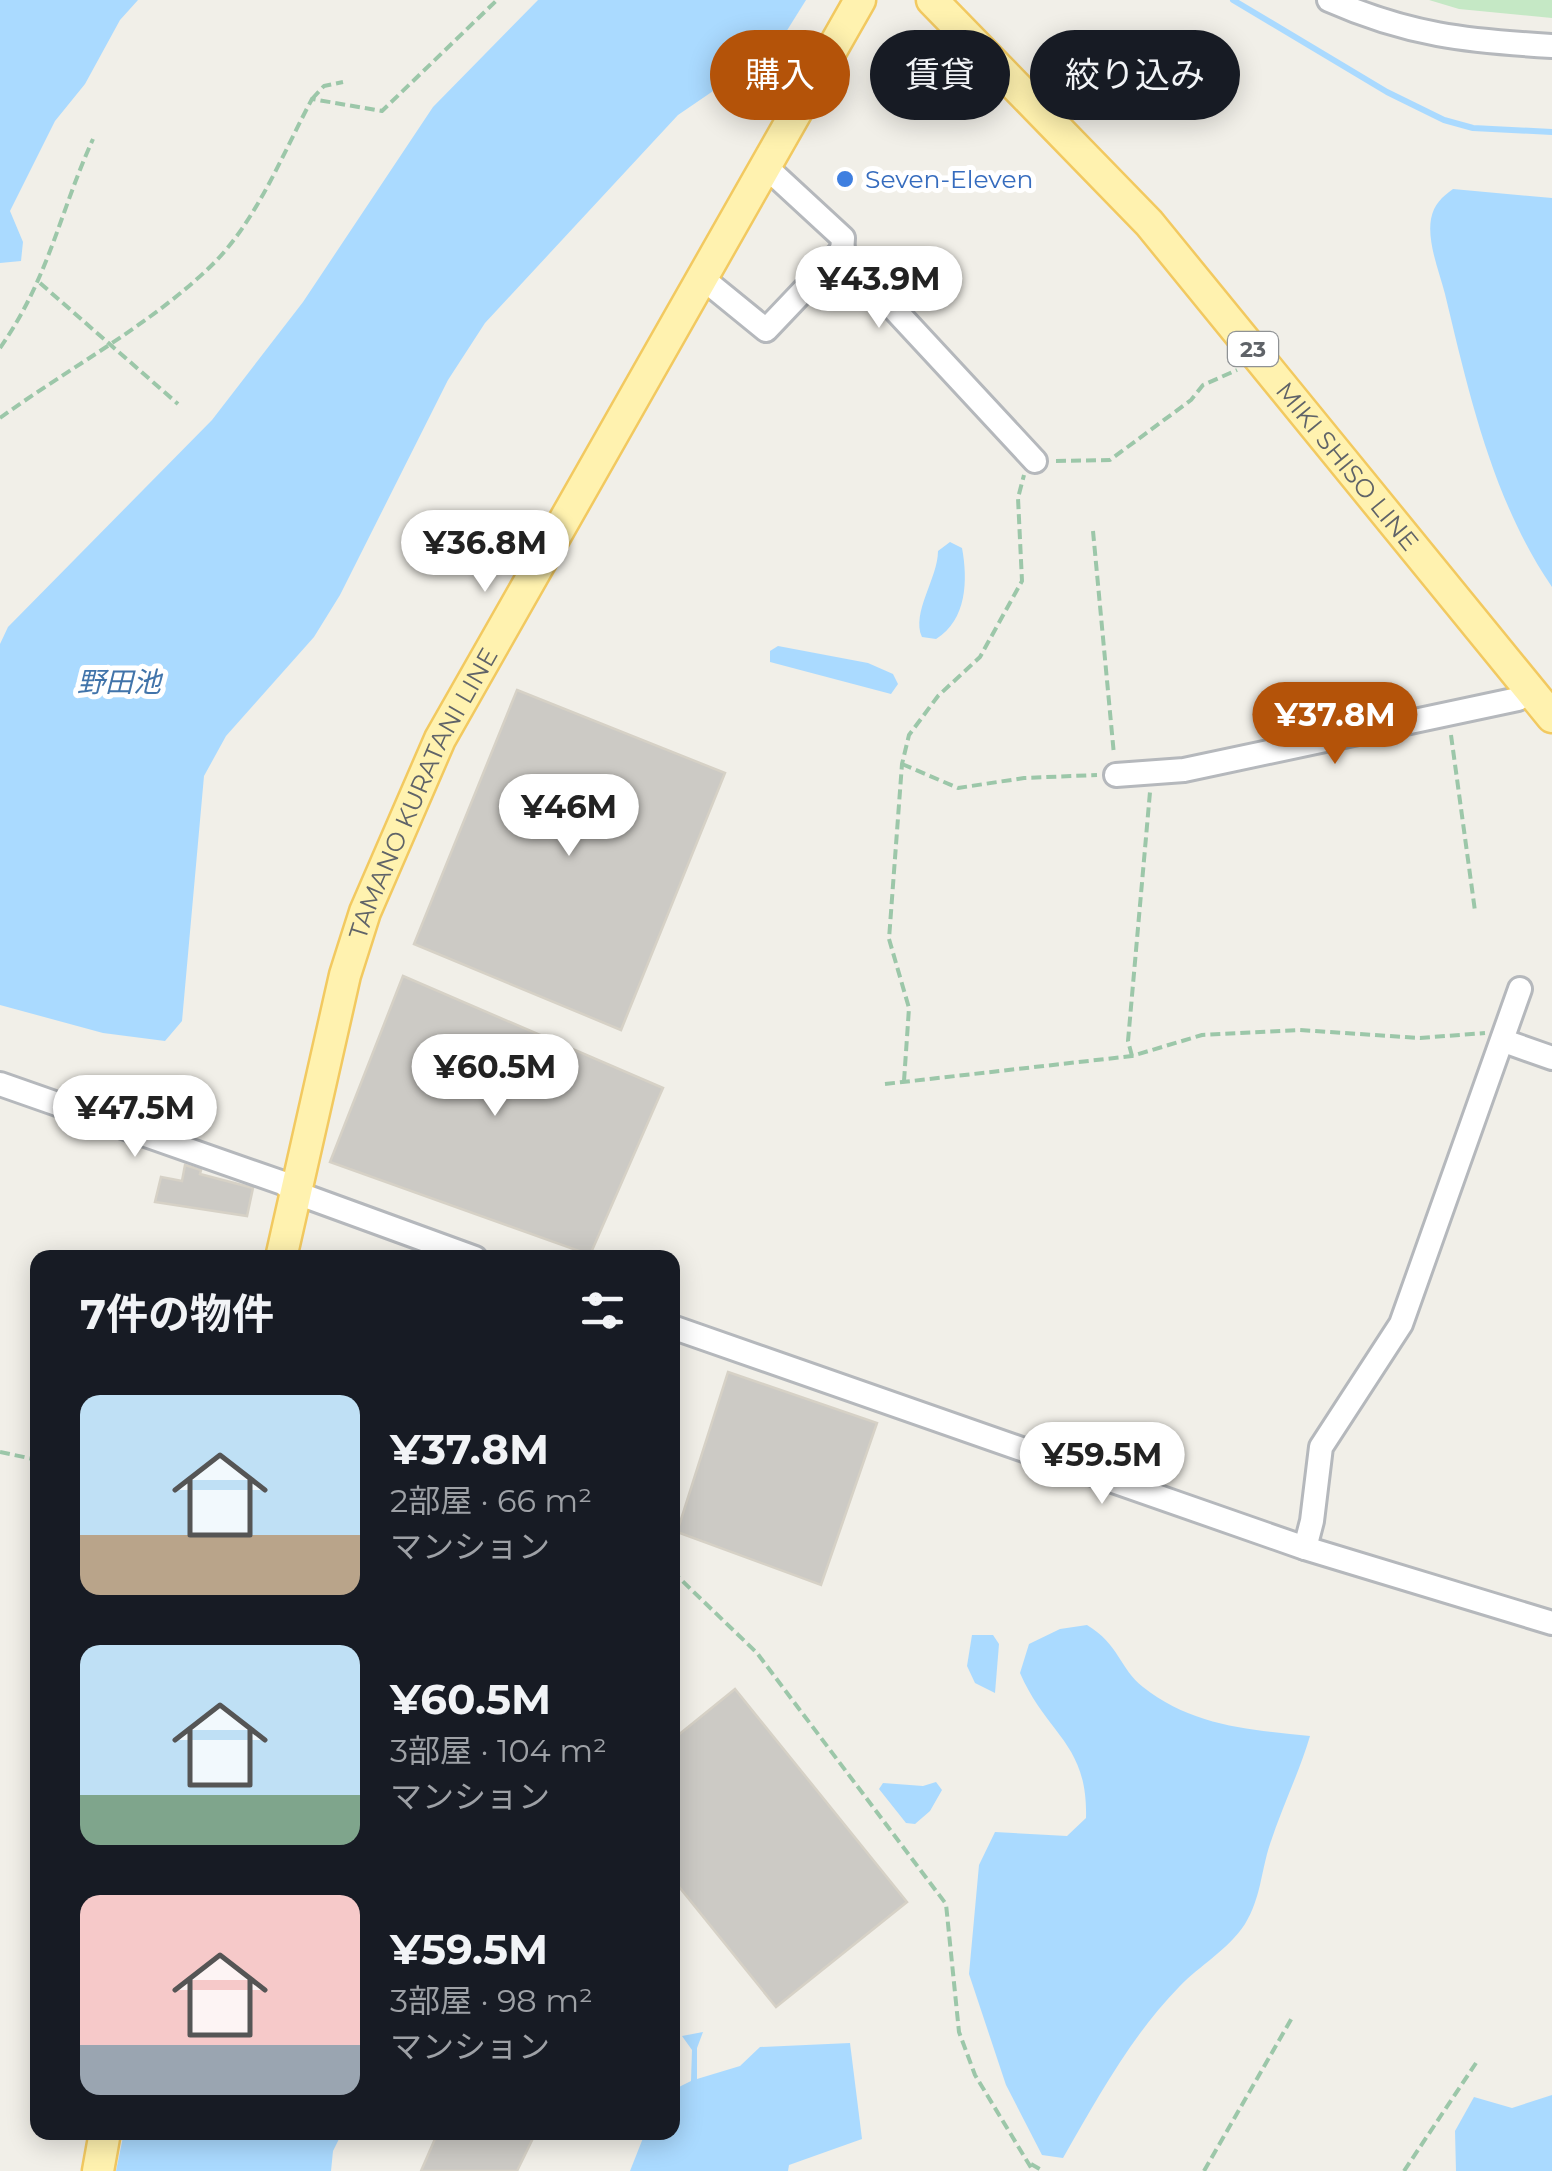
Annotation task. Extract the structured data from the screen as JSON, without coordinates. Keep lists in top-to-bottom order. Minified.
{"streets":{"main road":["23","MIKI SHISO LINE","TAMANO KURATANI LINE"]},"water":["野田池"],"places":["Seven-Eleven"],"page":{"chip":["購入","賃貸","絞り込み"],"price":["¥43.9M","¥36.8M","¥37.8M","¥46M","¥60.5M","¥47.5M","¥59.5M"],"heading":"7件の物件","list":[{"name":"¥37.8M","note":"2部屋 · 66 m² · マンション"},{"name":"¥60.5M","note":"3部屋 · 104 m² · マンション"},{"name":"¥59.5M","note":"3部屋 · 98 m² · マンション"}]}}
